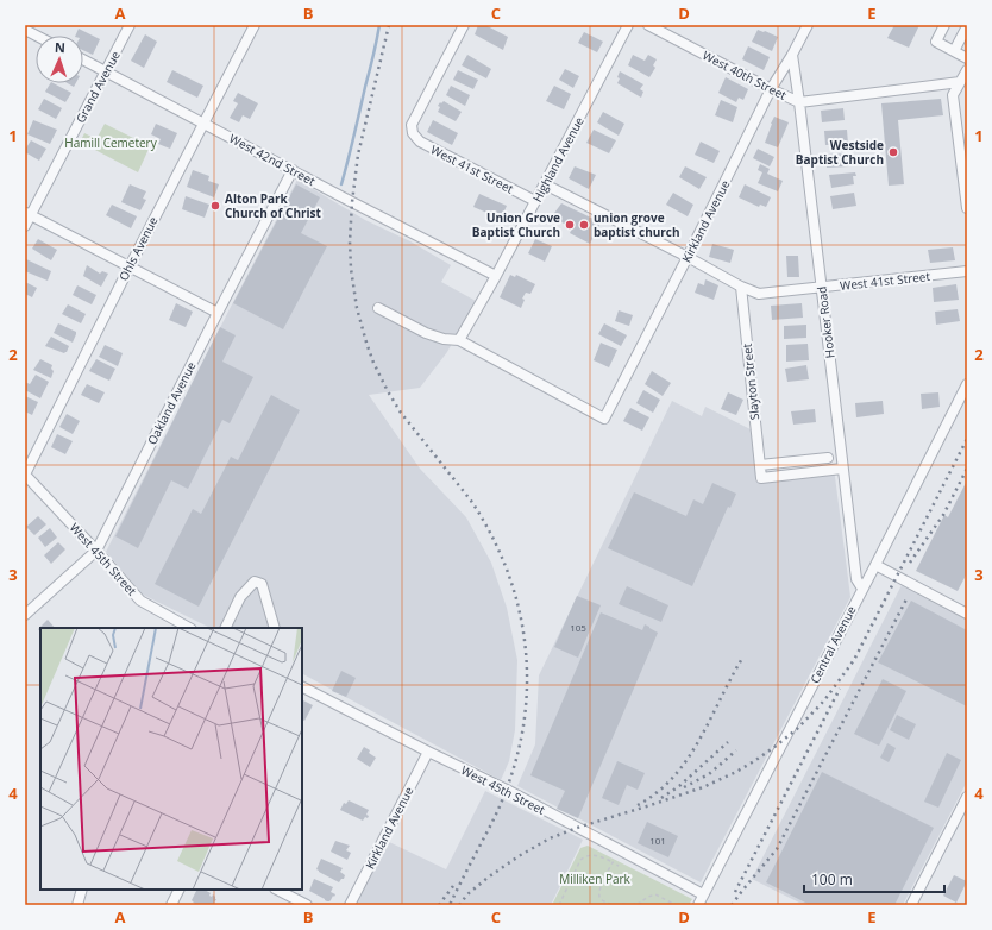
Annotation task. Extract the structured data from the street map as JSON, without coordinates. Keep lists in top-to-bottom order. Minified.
{"streets":{"street":["West 40th Street","Grand Avenue","West 42nd Street","Highland Avenue","West 41st Street","Kirkland Avenue","Ohls Avenue","Hooker Road","Slayton Street","Oakland Avenue","West 45th Street","Central Avenue"]},"crossings":[["West 40th Street","Kirkland Avenue"],["West 40th Street","Hooker Road"],["Grand Avenue","West 42nd Street"],["West 42nd Street","Highland Avenue"],["West 42nd Street","Ohls Avenue"],["West 42nd Street","Oakland Avenue"],["Highland Avenue","West 41st Street"],["Highland Avenue","Kirkland Avenue"],["West 41st Street","Kirkland Avenue"],["West 41st Street","Hooker Road"],["West 41st Street","Slayton Street"],["Kirkland Avenue","Hooker Road"],["Kirkland Avenue","West 45th Street"],["Ohls Avenue","West 45th Street"],["Hooker Road","Slayton Street"],["Hooker Road","Central Avenue"],["Oakland Avenue","West 45th Street"],["West 45th Street","Central Avenue"]],"parks":["Hamill Cemetery","Milliken Park"],"places":["Westside Baptist Church","Alton Park Church of Christ","Union Grove Baptist Church","union grove baptist church"],"house_numbers":["105","101"],"scale_bar":"100 m","north":"top","grid":{"columns":["A","B","C","D","E"],"rows":["1","2","3","4"]}}
